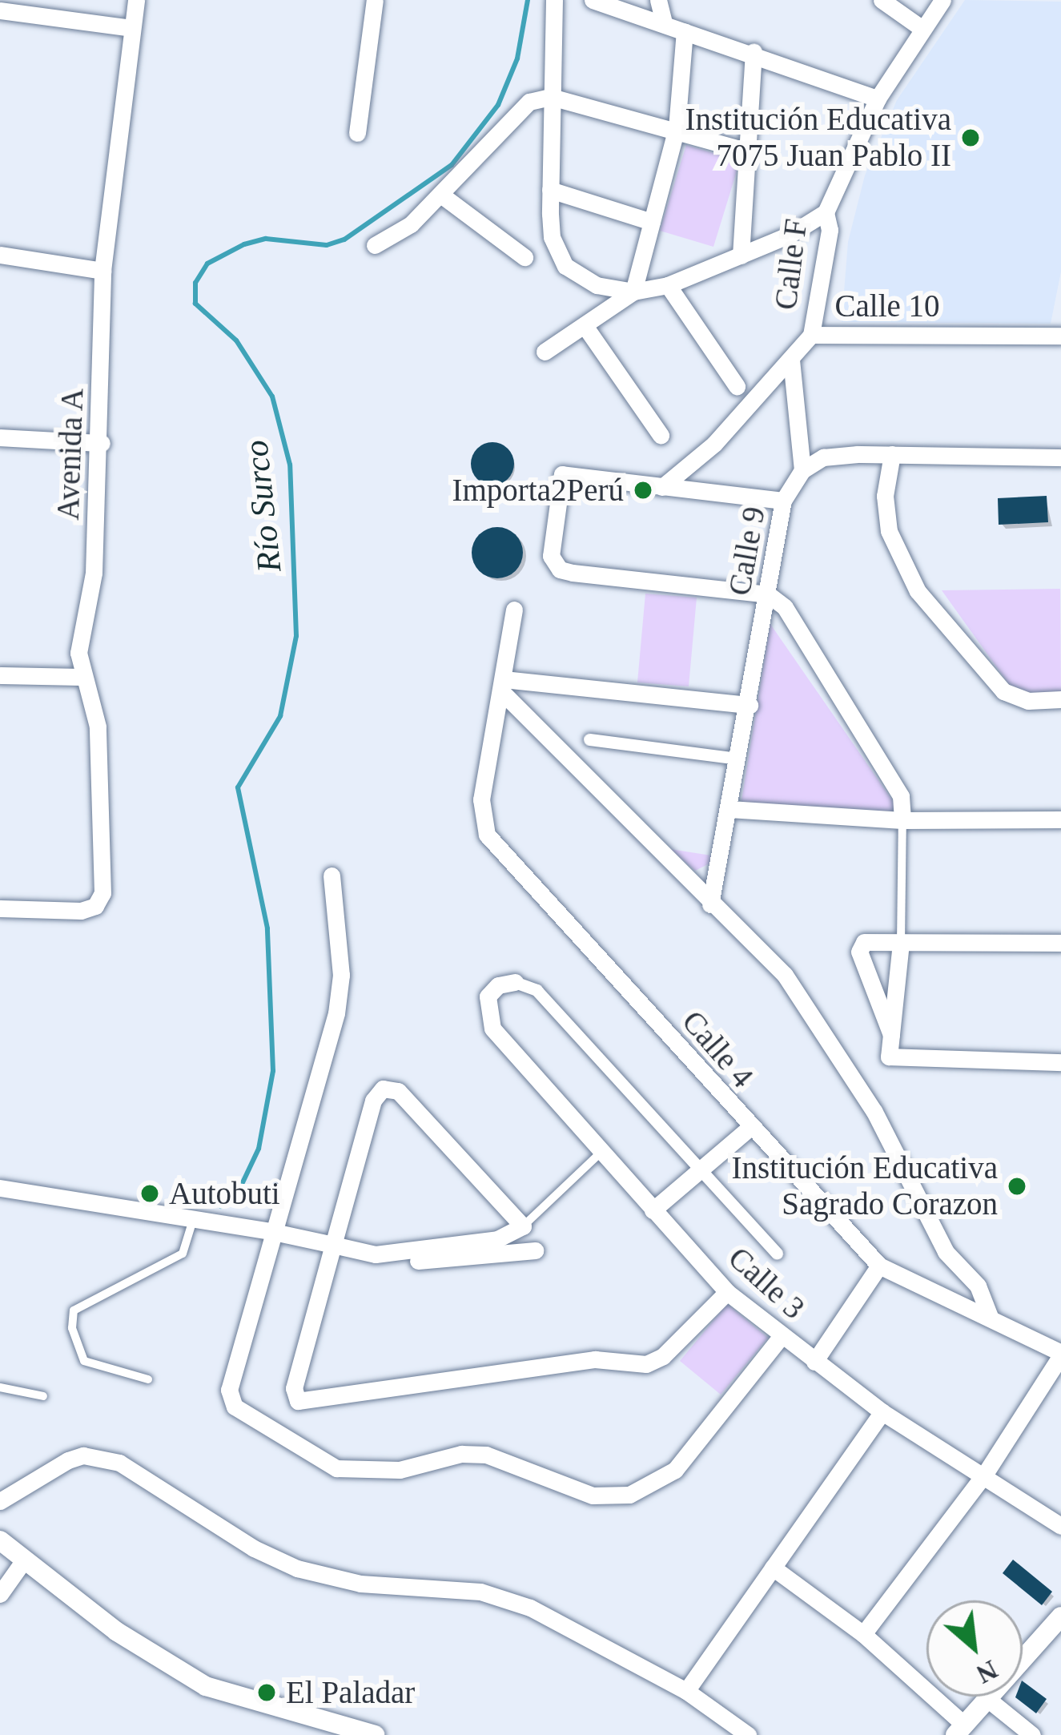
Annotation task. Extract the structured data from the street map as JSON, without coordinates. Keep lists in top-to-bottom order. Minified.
{"streets":{"street":["Calle F","Calle 10","Avenida A","Calle 9","Calle 4","Calle 3"]},"crossings":[["Calle F","Calle 10"]],"water":["Río Surco"],"places":["Institución Educativa 7075 Juan Pablo II","Importa2Perú","Institución Educativa Sagrado Corazon","Autobuti","El Paladar"],"north":"bottom right"}
